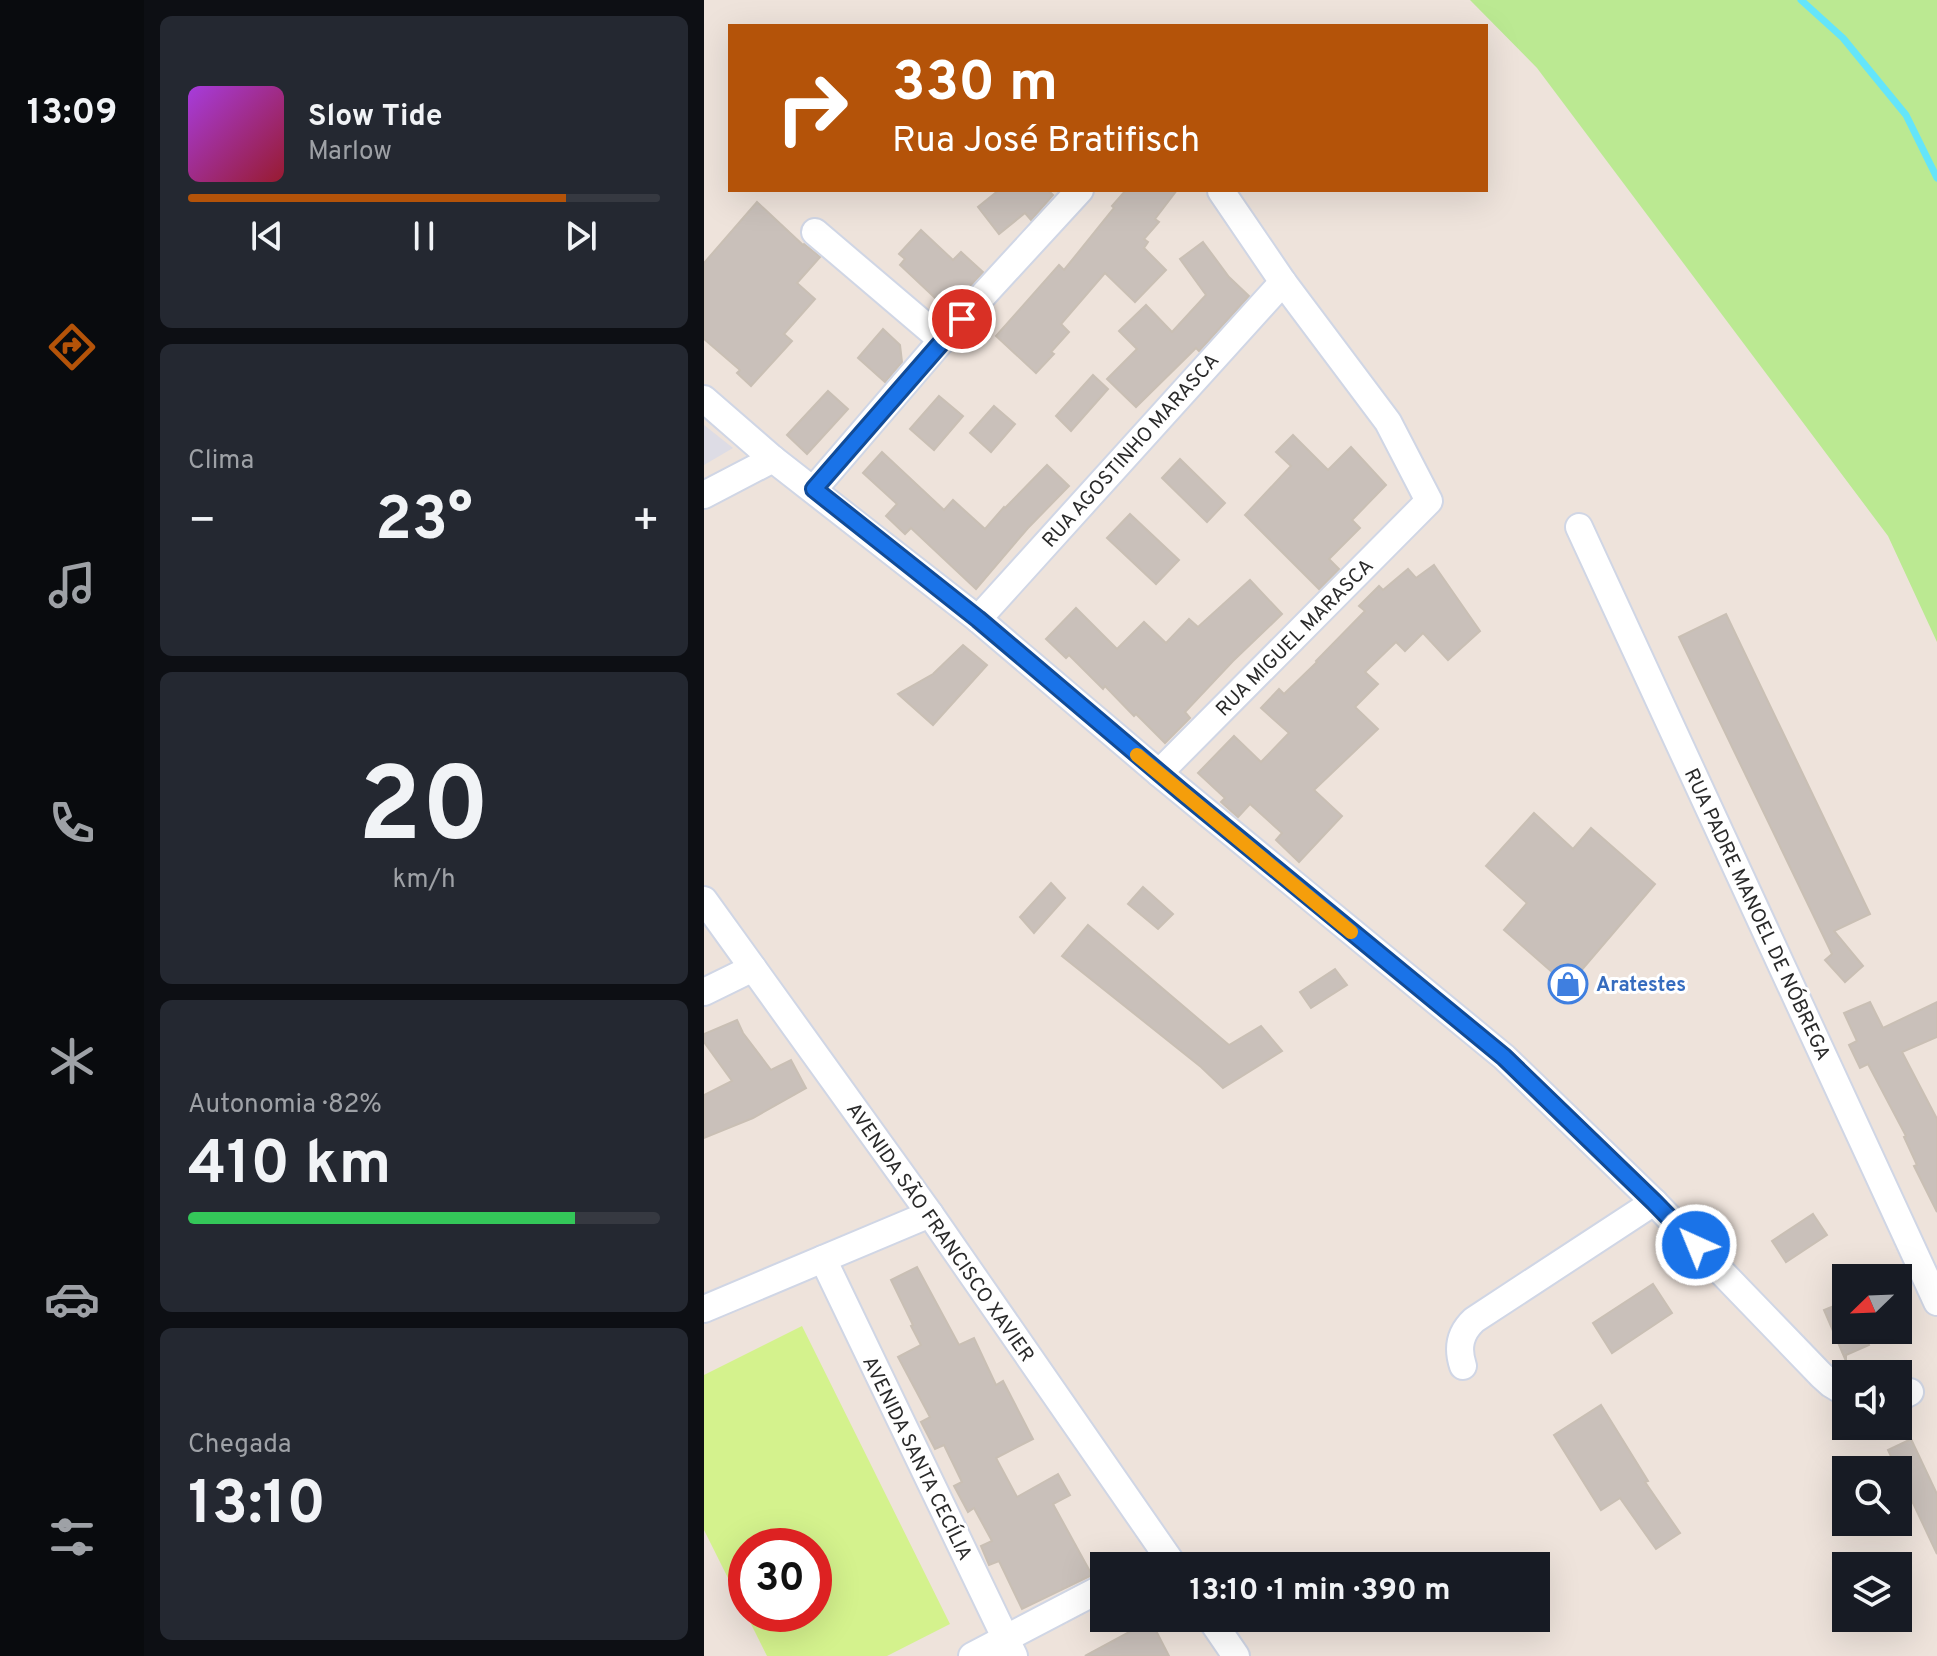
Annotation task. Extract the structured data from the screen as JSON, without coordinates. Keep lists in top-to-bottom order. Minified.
{"streets":{"street":["RUA AGOSTINHO MARASCA","RUA MIGUEL MARASCA","RUA PADRE MANOEL DE NÓBREGA","AVENIDA SÃO FRANCISCO XAVIER","AVENIDA SANTA CECÍLIA"]},"crossings":[["RUA AGOSTINHO MARASCA","RUA MIGUEL MARASCA"]],"places":{"shop":["Aratestes"]},"north":"bottom left","page":{"tabs":"13:09","turn":["330 m","Rua José Bratifisch"],"song":["Slow Tide","Marlow"],"tile":["Clima",["20","km/h"],["Autonomia · 82%","410 km"],["Chegada","13:10"]],"heat":["−","23°","+"],"limit":"30","trip":"13:10 · 1 min · 390 m"}}
